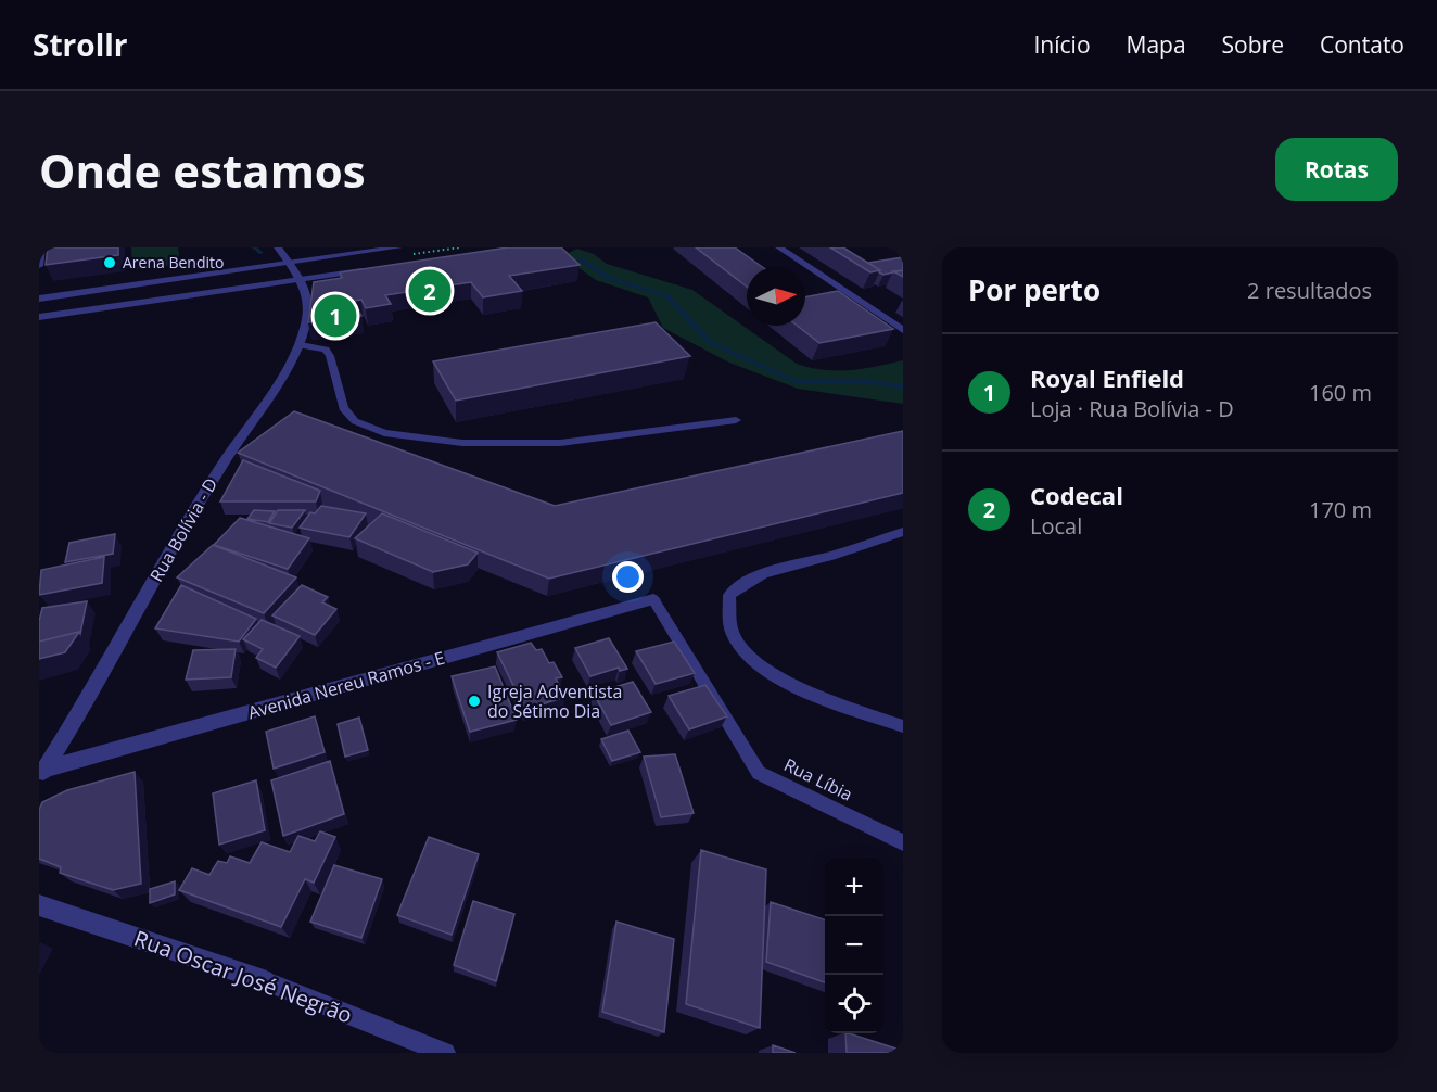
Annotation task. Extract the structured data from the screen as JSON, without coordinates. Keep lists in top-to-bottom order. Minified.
{"streets":{"street":["Rua Bolívia - D","Avenida Nereu Ramos - E","Rua Oscar José Negrão"],"lane":["Rua Líbia"]},"crossings":[["Rua Bolívia - D","Avenida Nereu Ramos - E"],["Avenida Nereu Ramos - E","Rua Líbia"]],"places":["Arena Bendito","Igreja Adventista do Sétimo Dia"],"north":"right","page":{"header":"Strollr","nav":["Início","Mapa","Sobre","Contato"],"buttons":"Rotas","title":"Onde estamos","heading":["Por perto","2 resultados"],"pins":["2","1"],"list":[{"mark":"1","name":"Royal Enfield","note":"Loja · Rua Bolívia - D","value":"160 m"},{"mark":"2","name":"Codecal","note":"Local","value":"170 m"}],"map_buttons":["+","−"]}}
